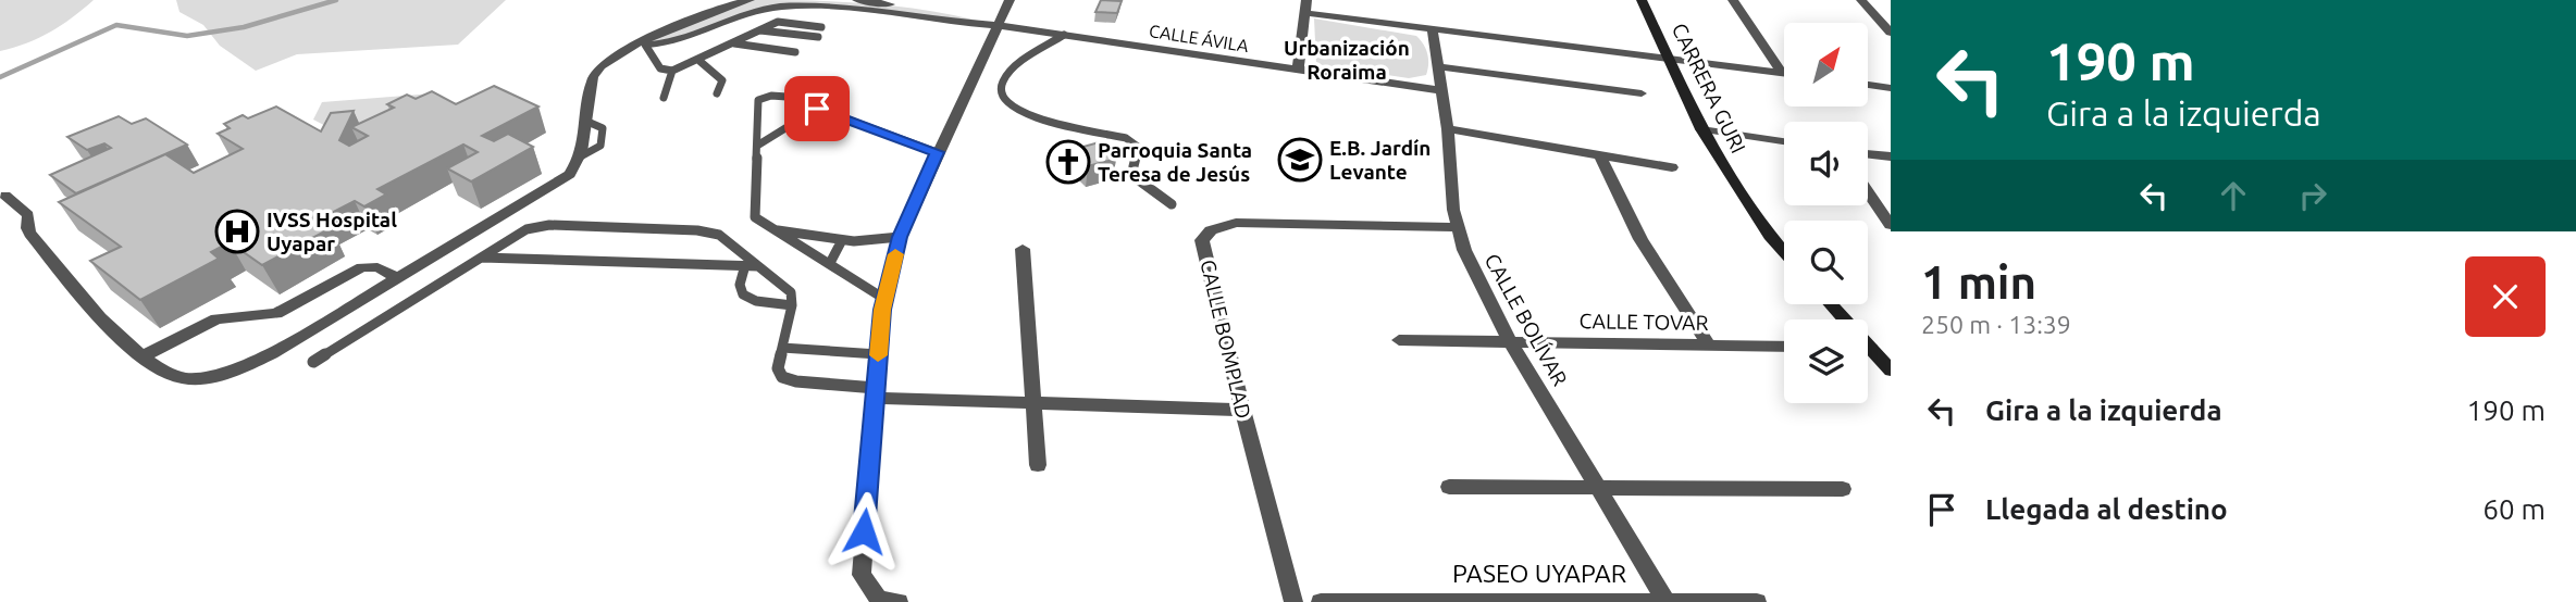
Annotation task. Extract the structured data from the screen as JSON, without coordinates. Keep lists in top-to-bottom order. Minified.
{"streets":{"street":["CALLE ÁVILA","CARRERA GURI","CALLE BOLÍVAR","CALLE TOVAR","CALLE BOMPLAD","PASEO UYAPAR"]},"crossings":[["CALLE ÁVILA","CALLE BOLÍVAR"],["CALLE BOLÍVAR","CALLE TOVAR"],["CALLE BOLÍVAR","CALLE BOMPLAD"],["CALLE BOLÍVAR","PASEO UYAPAR"]],"districts":["Urbanización Roraima"],"places":{"school or university":["E.B. Jardín Levante"],"church":["Parroquia Santa Teresa de Jesús"],"hospital":["IVSS Hospital Uyapar"]},"north":"top right","page":{"turn":["190 m","Gira a la izquierda"],"heading":["1 min","250 m · 13:39"],"list":[{"name":"Gira a la izquierda","value":"190 m"},{"name":"Llegada al destino","value":"60 m"}]}}
